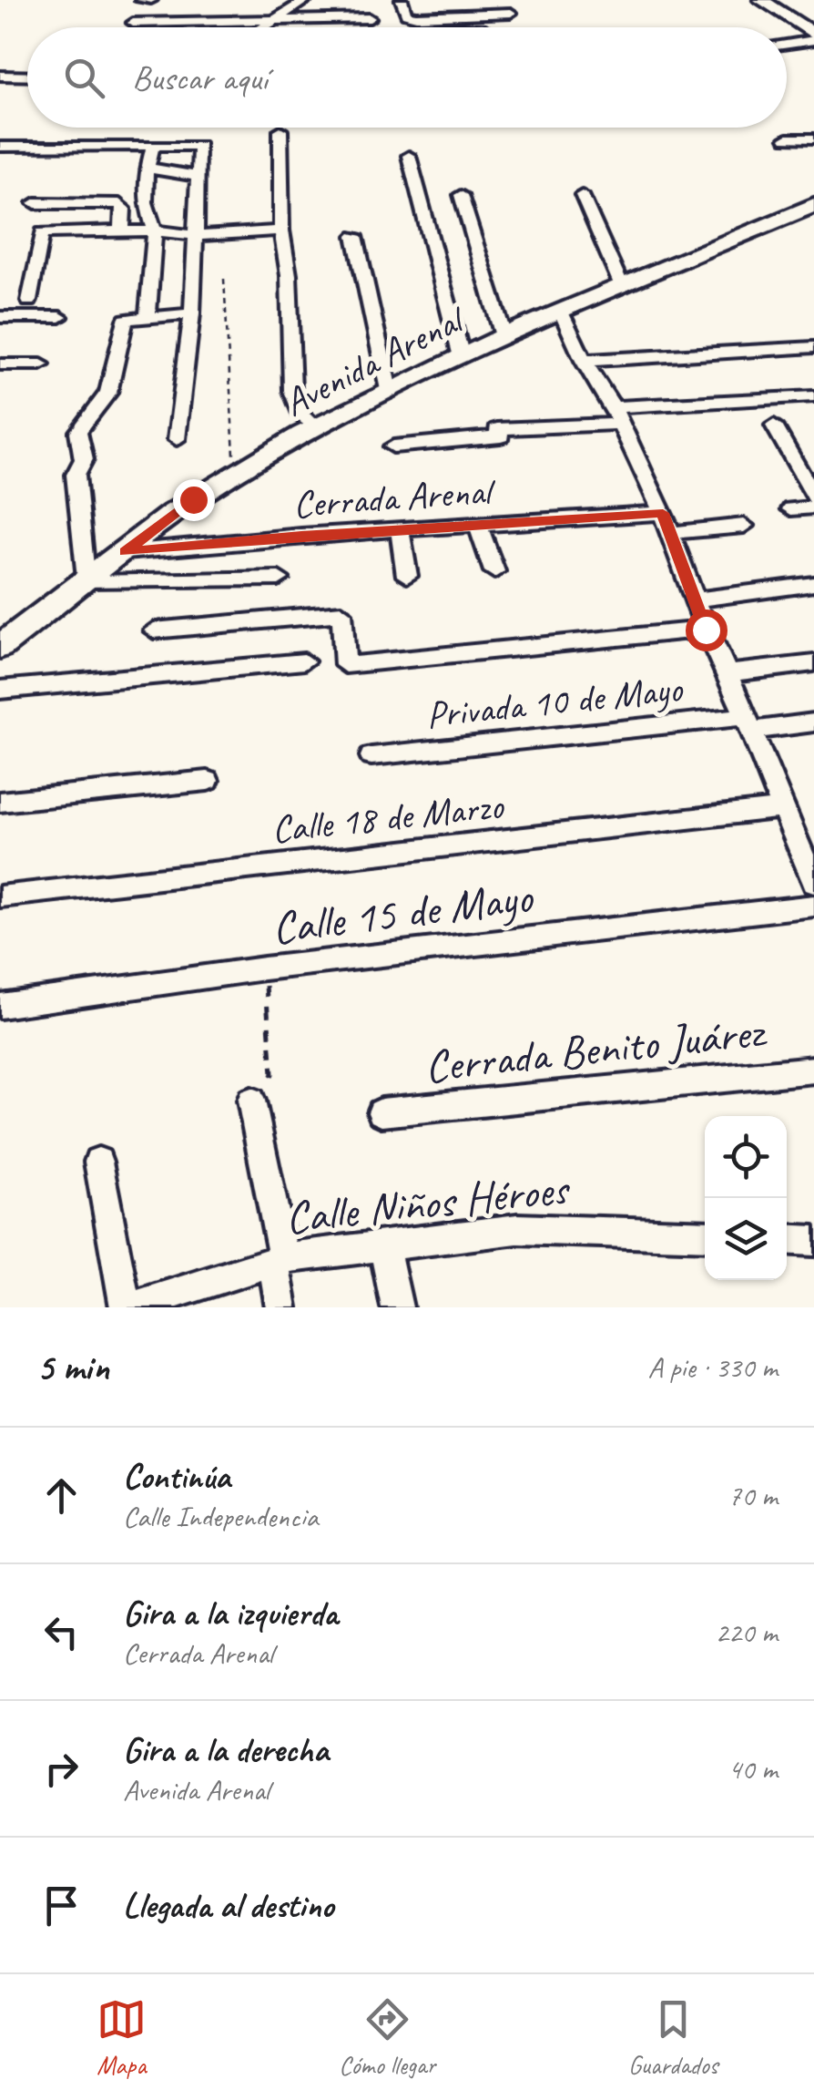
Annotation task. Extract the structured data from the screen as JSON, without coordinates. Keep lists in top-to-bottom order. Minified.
{"streets":{"main road":["Avenida Arenal"],"street":["Cerrada Arenal","Privada 10 de Mayo","Calle 18 de Marzo","Calle 15 de Mayo","Cerrada Benito Juárez","Calle Niños Héroes"]},"crossings":[["Avenida Arenal","Cerrada Arenal"]],"page":{"search":"Buscar aquí","heading":["5 min","A pie · 330 m"],"list":[["Continúa","Calle Independencia","70 m"],["Gira a la izquierda","Cerrada Arenal","220 m"],["Gira a la derecha","Avenida Arenal","40 m"],"Llegada al destino"],"nav":["Mapa","Cómo llegar","Guardados"]}}
